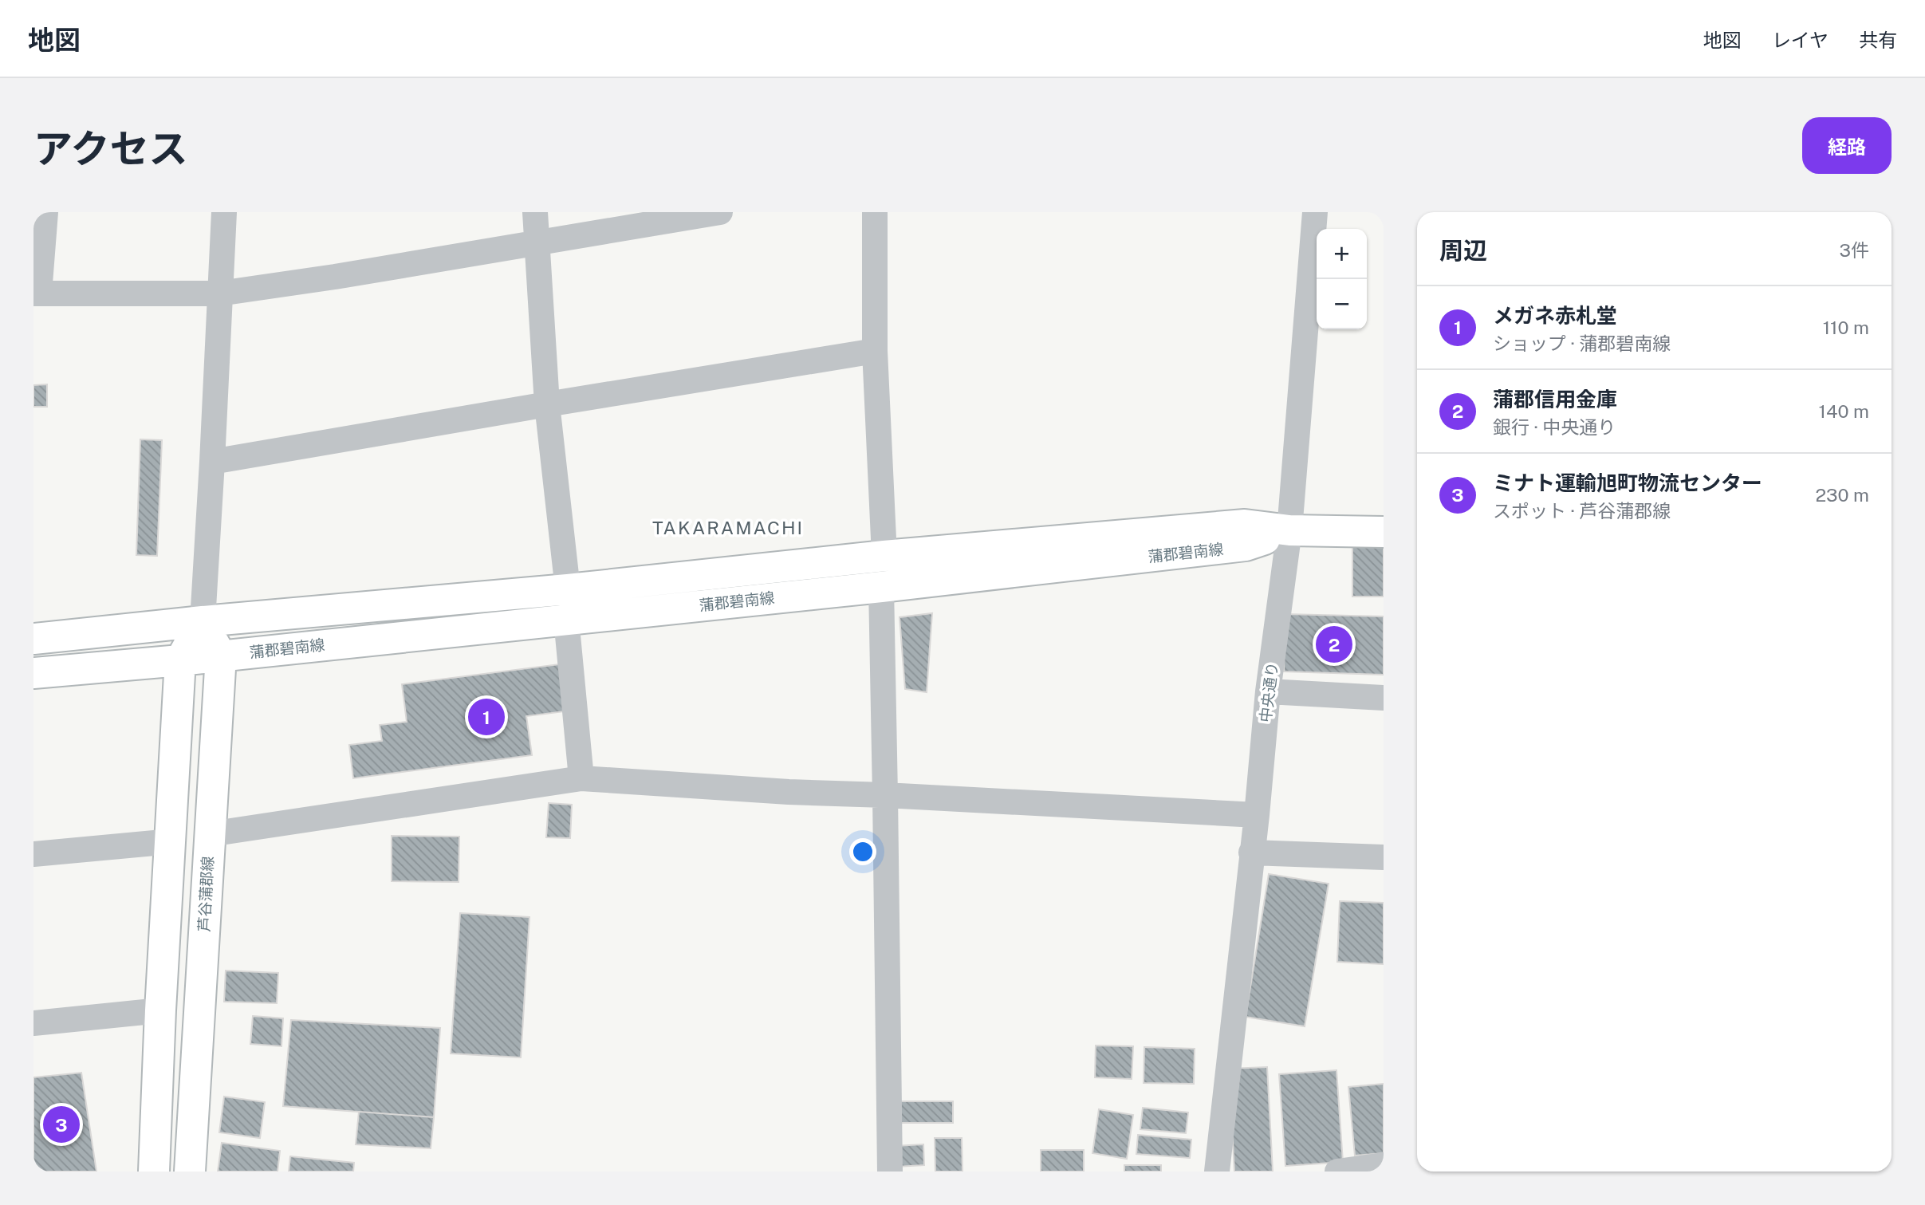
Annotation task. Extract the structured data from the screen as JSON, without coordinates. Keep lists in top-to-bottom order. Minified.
{"streets":{"main road":["蒲郡碧南線","芦谷蒲郡線"],"street":["中央通り"]},"crossings":[["蒲郡碧南線","中央通り"],["蒲郡碧南線","芦谷蒲郡線"]],"districts":["TAKARAMACHI"],"page":{"header":"地図","nav":["地図","レイヤ","共有"],"title":"アクセス","buttons":"経路","heading":["周辺","3件"],"map_buttons":["+","−"],"list":[{"mark":"1","name":"メガネ赤札堂","note":"ショップ · 蒲郡碧南線","value":"110 m"},{"mark":"2","name":"蒲郡信用金庫","note":"銀行 · 中央通り","value":"140 m"},{"mark":"3","name":"ミナト運輸旭町物流センター","note":"スポット · 芦谷蒲郡線","value":"230 m"}],"pins":["2","1","3"]}}
